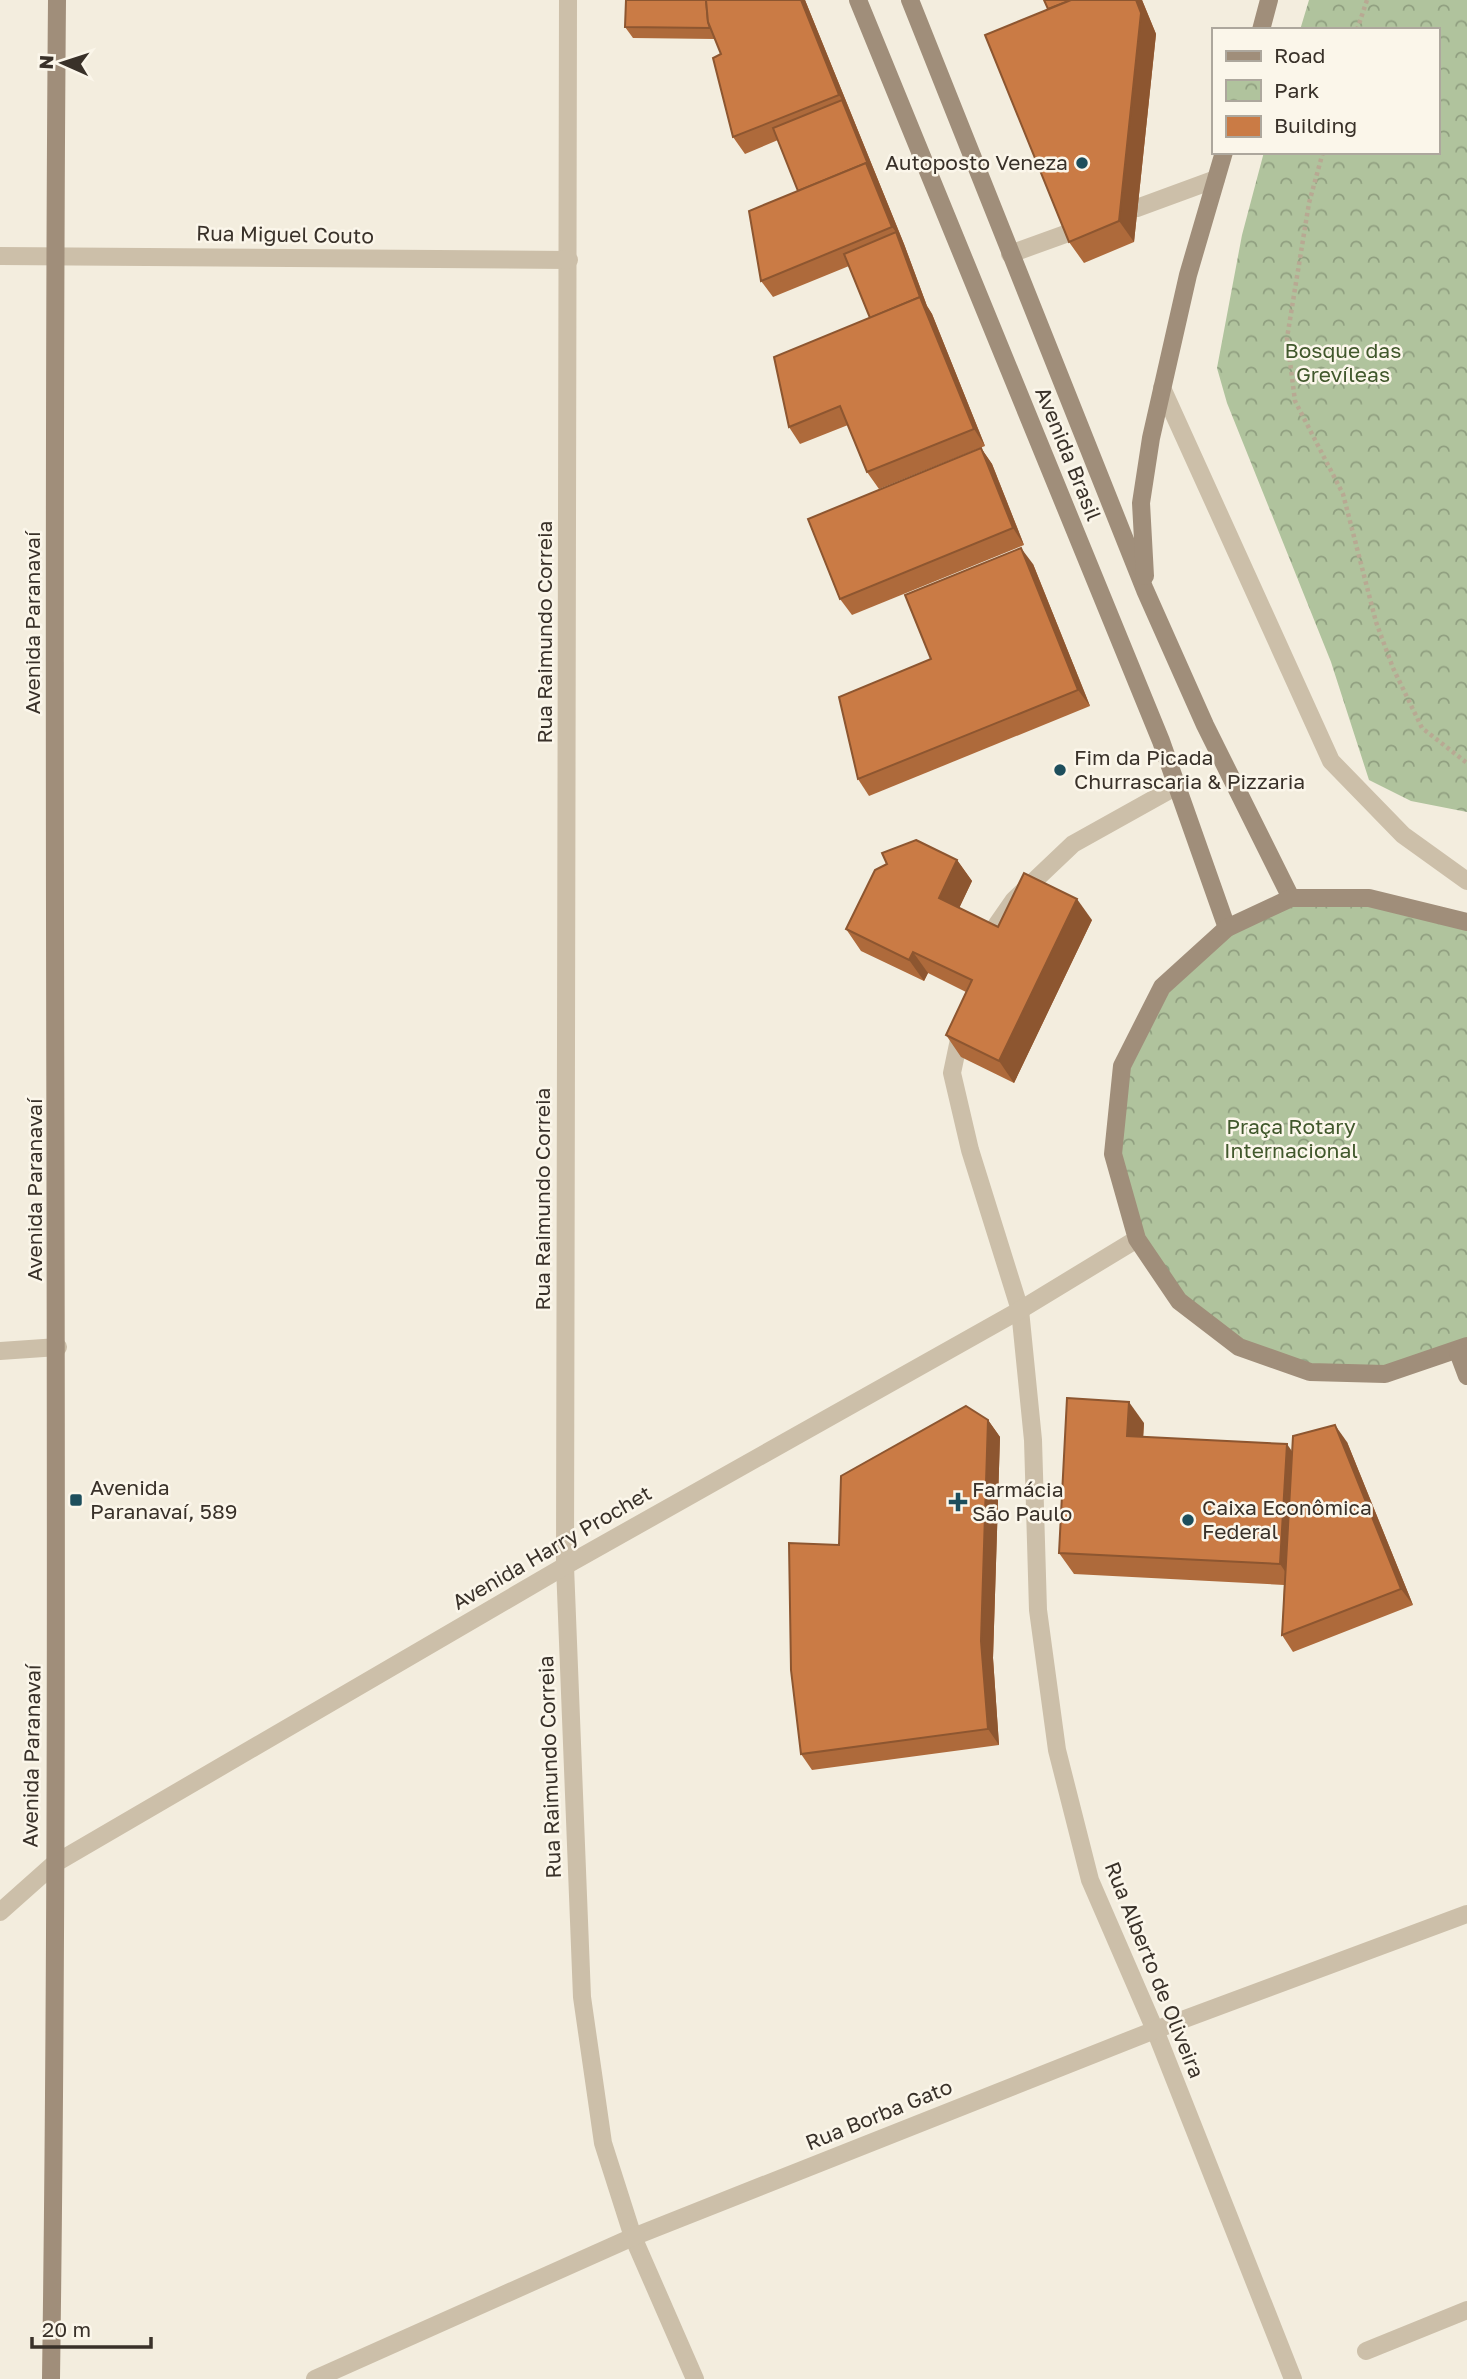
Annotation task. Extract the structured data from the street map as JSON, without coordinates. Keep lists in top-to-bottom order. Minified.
{"streets":{"main road":["Avenida Brasil","Avenida Paranavaí"],"street":["Rua Miguel Couto","Rua Raimundo Correia","Avenida Harry Prochet","Rua Alberto de Oliveira","Rua Borba Gato"]},"crossings":[["Rua Miguel Couto","Avenida Paranavaí"],["Rua Miguel Couto","Rua Raimundo Correia"],["Avenida Paranavaí","Avenida Harry Prochet"],["Rua Raimundo Correia","Avenida Harry Prochet"],["Rua Raimundo Correia","Rua Borba Gato"],["Avenida Harry Prochet","Rua Alberto de Oliveira"],["Rua Alberto de Oliveira","Rua Borba Gato"]],"parks":["Bosque das Grevíleas","Praça Rotary Internacional"],"places":{"other":["Autoposto Veneza","Fim da Picada Churrascaria & Pizzaria","Caixa Econômica Federal"],"transit":["Avenida Paranavaí, 589"],"health":["Farmácia São Paulo"]},"legend":["Road","Park","Building"],"scale_bar":"20 m","north":"left"}
